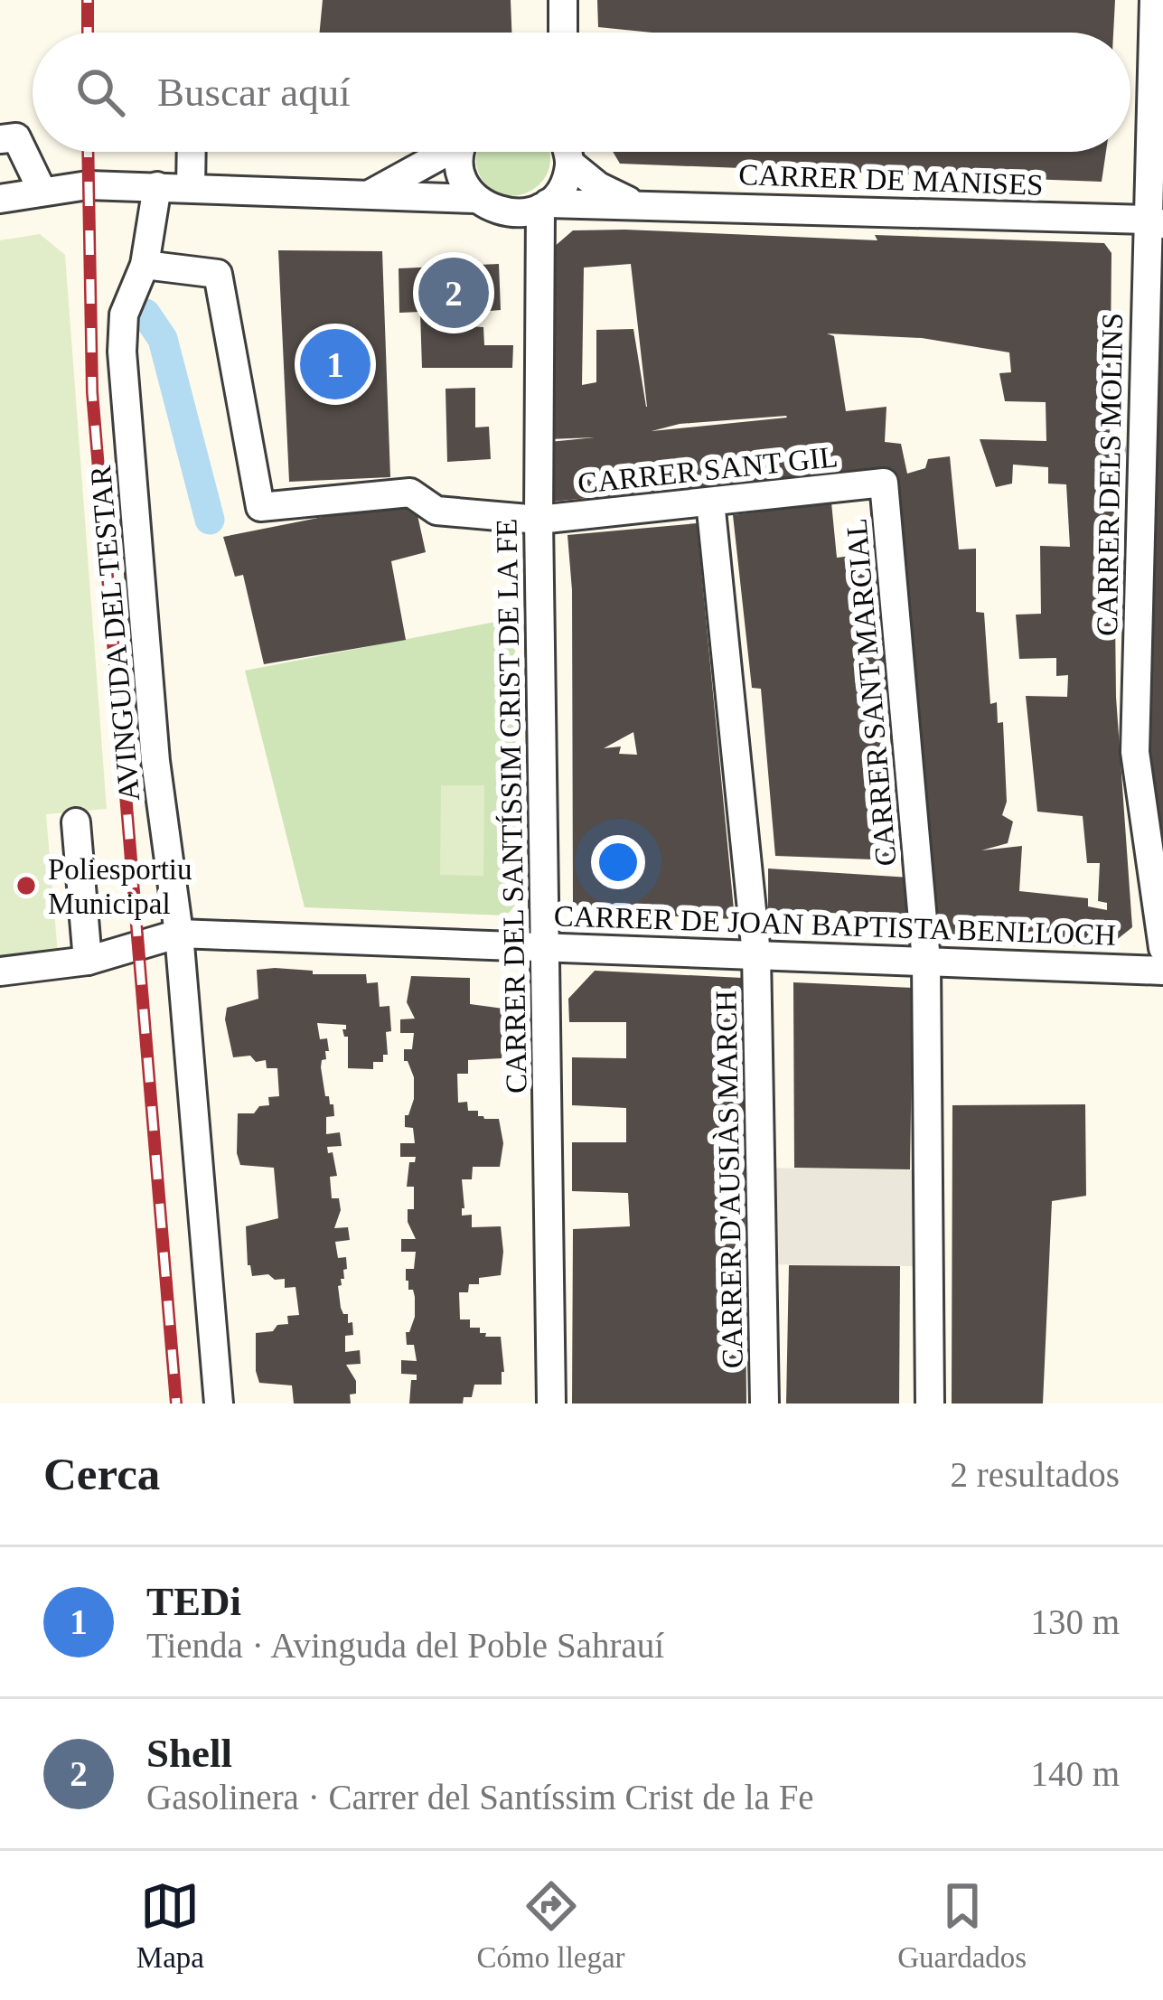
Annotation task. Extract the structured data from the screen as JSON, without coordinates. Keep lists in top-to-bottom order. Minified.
{"streets":{"street":["CARRER DE MANISES","CARRER SANT GIL","CARRER DELS MOLINS","AVINGUDA DEL TESTAR","CARRER SANT MARCIAL","CARRER DEL SANTÍSSIM CRIST DE LA FE","CARRER DE JOAN BAPTISTA BENLLOCH","CARRER D'AUSIÀS MARCH"]},"crossings":[["CARRER DE MANISES","CARRER DELS MOLINS"],["CARRER DE MANISES","AVINGUDA DEL TESTAR"],["CARRER DE MANISES","CARRER DEL SANTÍSSIM CRIST DE LA FE"],["CARRER SANT GIL","AVINGUDA DEL TESTAR"],["CARRER SANT GIL","CARRER SANT MARCIAL"],["CARRER SANT GIL","CARRER DEL SANTÍSSIM CRIST DE LA FE"],["CARRER SANT GIL","CARRER D'AUSIÀS MARCH"],["AVINGUDA DEL TESTAR","CARRER DE JOAN BAPTISTA BENLLOCH"],["CARRER SANT MARCIAL","CARRER DE JOAN BAPTISTA BENLLOCH"],["CARRER DEL SANTÍSSIM CRIST DE LA FE","CARRER DE JOAN BAPTISTA BENLLOCH"],["CARRER DE JOAN BAPTISTA BENLLOCH","CARRER D'AUSIÀS MARCH"]],"places":["Poliesportiu Municipal"],"page":{"search":"Buscar aquí","pins":["2","1"],"heading":["Cerca","2 resultados"],"list":[{"mark":"1","name":"TEDi","note":"Tienda · Avinguda del Poble Sahrauí","value":"130 m"},{"mark":"2","name":"Shell","note":"Gasolinera · Carrer del Santíssim Crist de la Fe","value":"140 m"}],"nav":["Mapa","Cómo llegar","Guardados"]}}
